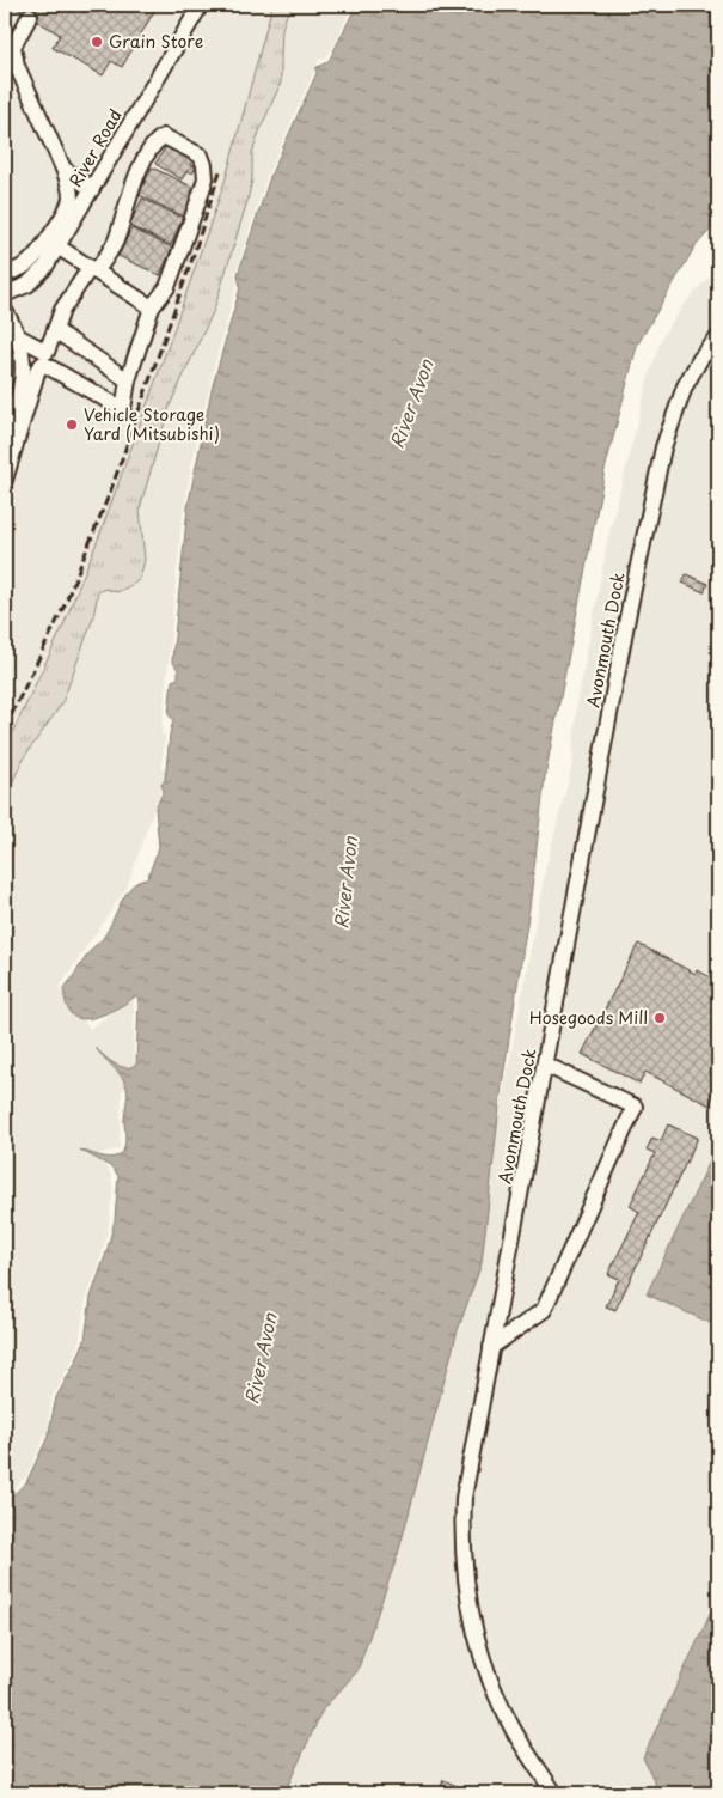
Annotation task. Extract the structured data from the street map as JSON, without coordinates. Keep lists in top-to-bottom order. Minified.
{"streets":{"lane":["River Road","Avonmouth Dock"]},"water":["River Avon"],"places":["Grain Store","Vehicle Storage Yard (Mitsubishi)","Hosegoods Mill"]}
